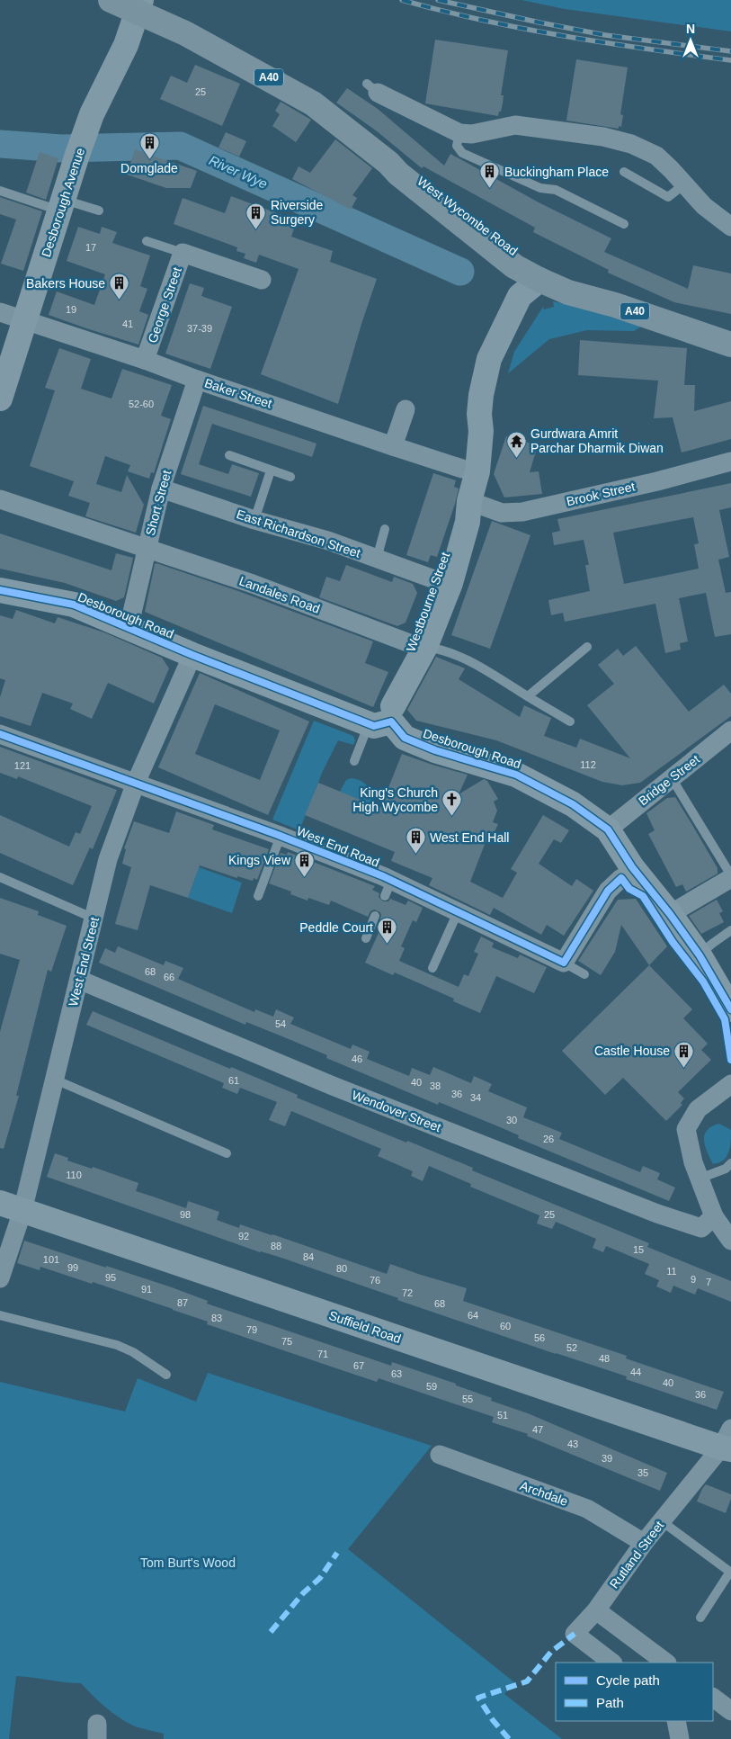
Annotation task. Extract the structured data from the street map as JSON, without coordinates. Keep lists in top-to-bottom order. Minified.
{"streets":{"main road":["A40","West Wycombe Road"],"street":["Desborough Avenue","George Street","Baker Street","Brook Street","Short Street","East Richardson Street","Landales Road","Westbourne Street","Desborough Road","Bridge Street","West End Road","West End Street","Wendover Street","Suffield Road","Archdale","Rutland Street"]},"crossings":[["Desborough Avenue","West Wycombe Road"],["Desborough Avenue","Baker Street"],["West Wycombe Road","Westbourne Street"],["George Street","Baker Street"],["Baker Street","Short Street"],["Baker Street","Westbourne Street"],["Brook Street","Westbourne Street"],["Short Street","East Richardson Street"],["Short Street","Landales Road"],["Short Street","Desborough Road"],["East Richardson Street","Westbourne Street"],["Landales Road","Westbourne Street"],["Westbourne Street","Desborough Road"],["Desborough Road","Bridge Street"],["Desborough Road","West End Street"],["West End Road","West End Street"],["West End Street","Wendover Street"],["West End Street","Suffield Road"],["Suffield Road","Rutland Street"],["Archdale","Rutland Street"]],"water":["River Wye"],"parks":["Tom Burt's Wood"],"places":{"building":["Domglade","Buckingham Place","Riverside Surgery","Bakers House","West End Hall","Kings View","Peddle Court","Castle House"],"temple":["Gurdwara Amrit Parchar Dharmik Diwan"],"church":["King's Church High Wycombe"]},"house_numbers":["25","17","19","41","37-39","52-60","112","121","68","66","54","46","61","40","38","36","34","30","26","110","98","25","92","88","15","84","101","99","80","11","95","9","76","7","91","72","87","68","64","83","60","79","56","75","52","71","48","67","44","63","40","59","36","55","51","47","43","39","35"],"legend":["Cycle path","Path"],"north":"top"}
